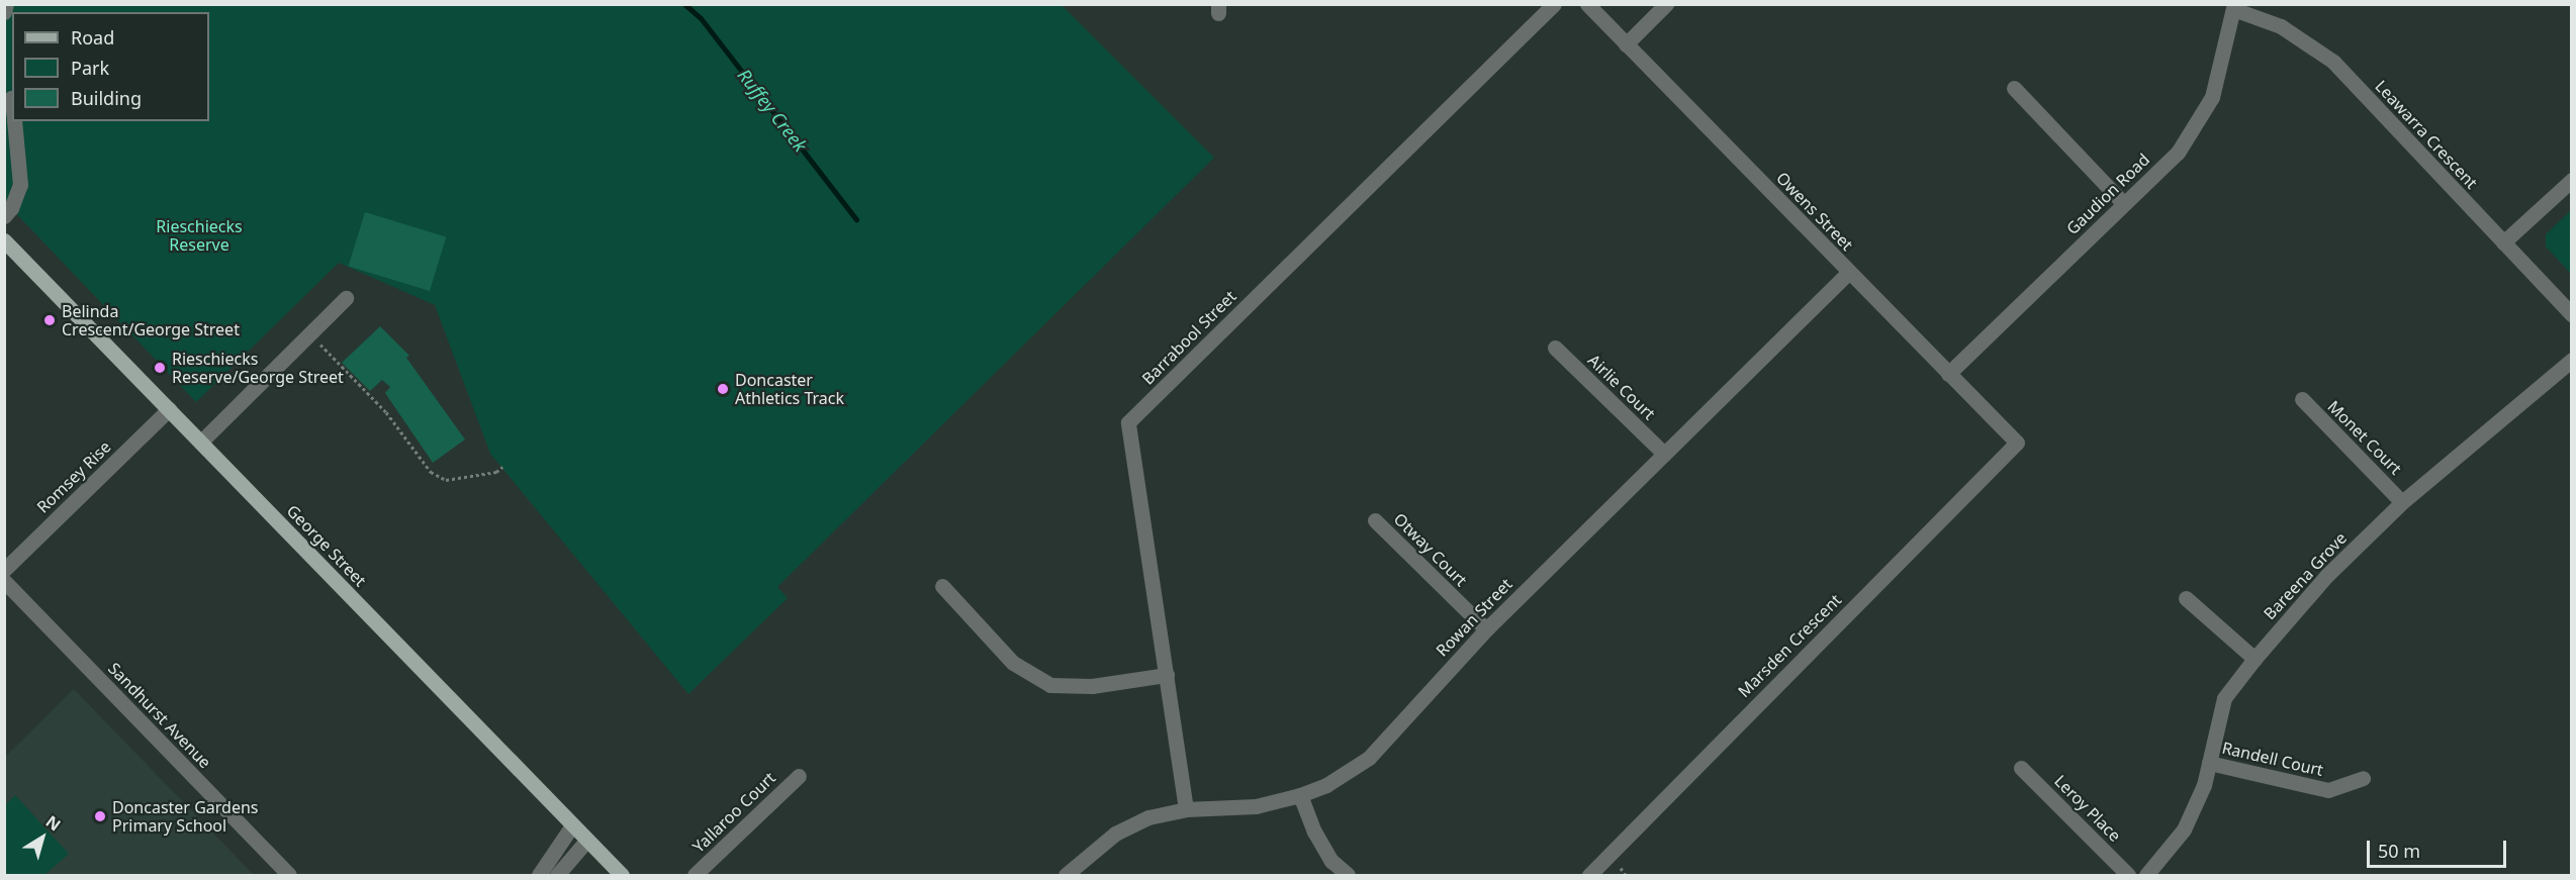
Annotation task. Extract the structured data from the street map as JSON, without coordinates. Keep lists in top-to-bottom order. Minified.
{"streets":{"main road":["George Street"],"street":["Leawarra Crescent","Gaudion Road","Owens Street","Barrabool Street","Airlie Court","Monet Court","Romsey Rise","Otway Court","Bareena Grove","Rowan Street","Marsden Crescent","Sandhurst Avenue","Randell Court","Leroy Place","Yallaroo Court"]},"crossings":[["Leawarra Crescent","Gaudion Road"],["Gaudion Road","Owens Street"],["Owens Street","Rowan Street"],["Owens Street","Marsden Crescent"],["Barrabool Street","Rowan Street"],["Airlie Court","Rowan Street"],["Monet Court","Bareena Grove"],["Romsey Rise","George Street"],["Otway Court","Rowan Street"],["Bareena Grove","Randell Court"]],"water":["Ruffey Creek"],"parks":["Rieschiecks Reserve"],"places":["Belinda Crescent/George Street","Rieschiecks Reserve/George Street","Doncaster Athletics Track","Doncaster Gardens Primary School"],"legend":["Road","Park","Building"],"scale_bar":"50 m","north":"top right"}
